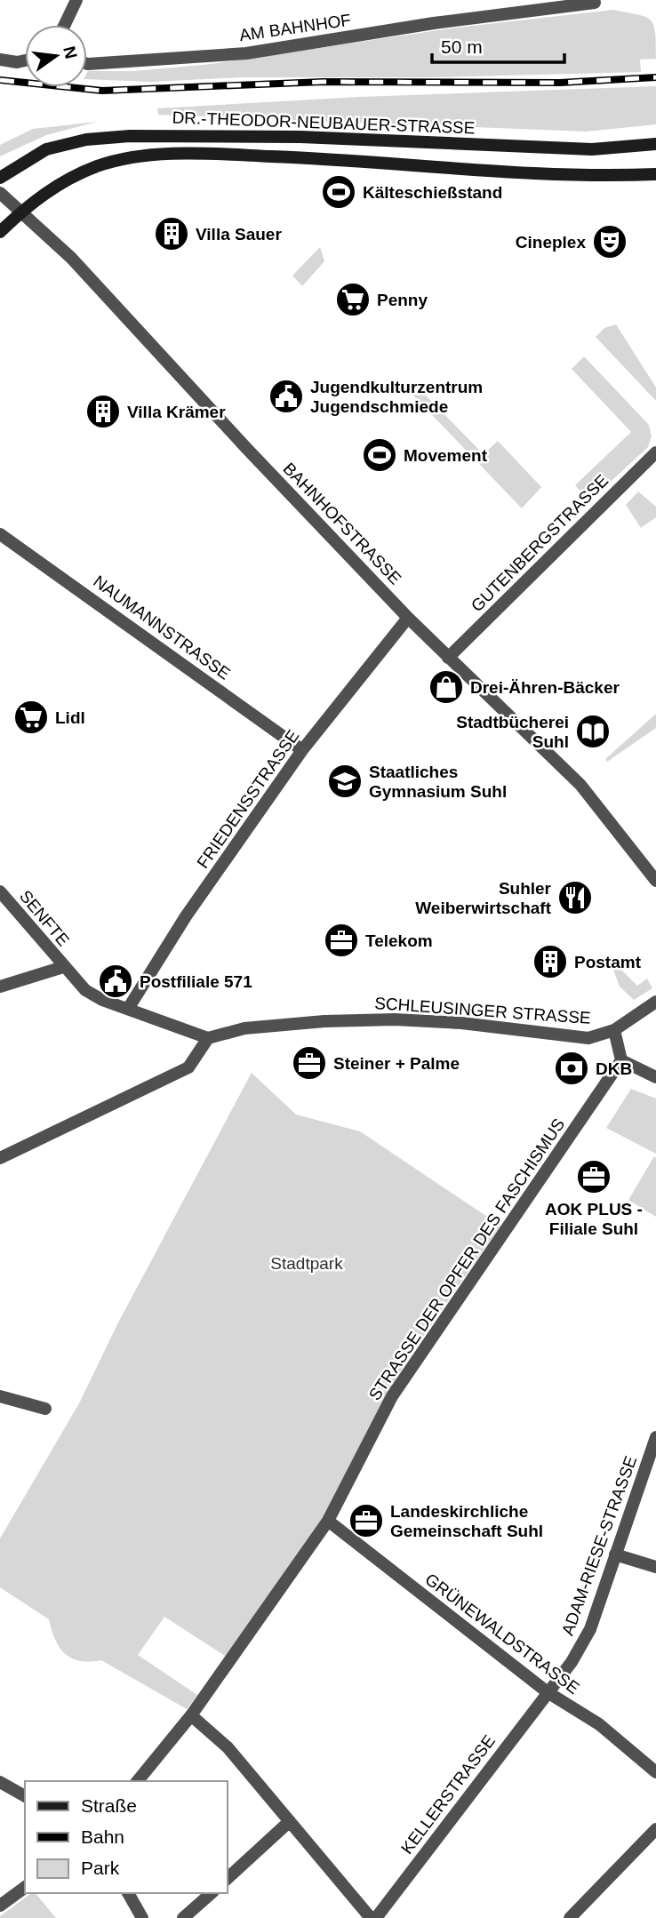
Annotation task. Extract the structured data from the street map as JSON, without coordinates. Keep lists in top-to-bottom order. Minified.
{"streets":{"main road":["DR.-THEODOR-NEUBAUER-STRASSE"],"street":["AM BAHNHOF","BAHNHOFSTRASSE","GUTENBERGSTRASSE","NAUMANNSTRASSE","FRIEDENSSTRASSE","SENFTE","SCHLEUSINGER STRASSE","STRASSE DER OPFER DES FASCHISMUS","ADAM-RIESE-STRASSE","GRÜNEWALDSTRASSE","KELLERSTRASSE"]},"crossings":[["DR.-THEODOR-NEUBAUER-STRASSE","BAHNHOFSTRASSE"],["BAHNHOFSTRASSE","GUTENBERGSTRASSE"],["BAHNHOFSTRASSE","FRIEDENSSTRASSE"],["NAUMANNSTRASSE","FRIEDENSSTRASSE"],["FRIEDENSSTRASSE","SENFTE"],["SENFTE","SCHLEUSINGER STRASSE"],["STRASSE DER OPFER DES FASCHISMUS","GRÜNEWALDSTRASSE"],["ADAM-RIESE-STRASSE","GRÜNEWALDSTRASSE"],["ADAM-RIESE-STRASSE","KELLERSTRASSE"],["GRÜNEWALDSTRASSE","KELLERSTRASSE"]],"parks":["Stadtpark"],"places":{"sports":["Kälteschießstand","Movement"],"building":["Villa Sauer","Villa Krämer","Postamt"],"theatre":["Cineplex"],"supermarket":["Penny","Lidl"],"public building":["Jugendkulturzentrum Jugendschmiede","Postfiliale 571"],"shop":["Drei-Ähren-Bäcker"],"library":["Stadtbücherei Suhl"],"school or university":["Staatliches Gymnasium Suhl"],"restaurant":["Suhler Weiberwirtschaft"],"office":["Telekom","Steiner + Palme","AOK PLUS - Filiale Suhl","Landeskirchliche Gemeinschaft Suhl"],"bank":["DKB"]},"legend":["Straße","Bahn","Park"],"scale_bar":"50 m","north":"right"}
